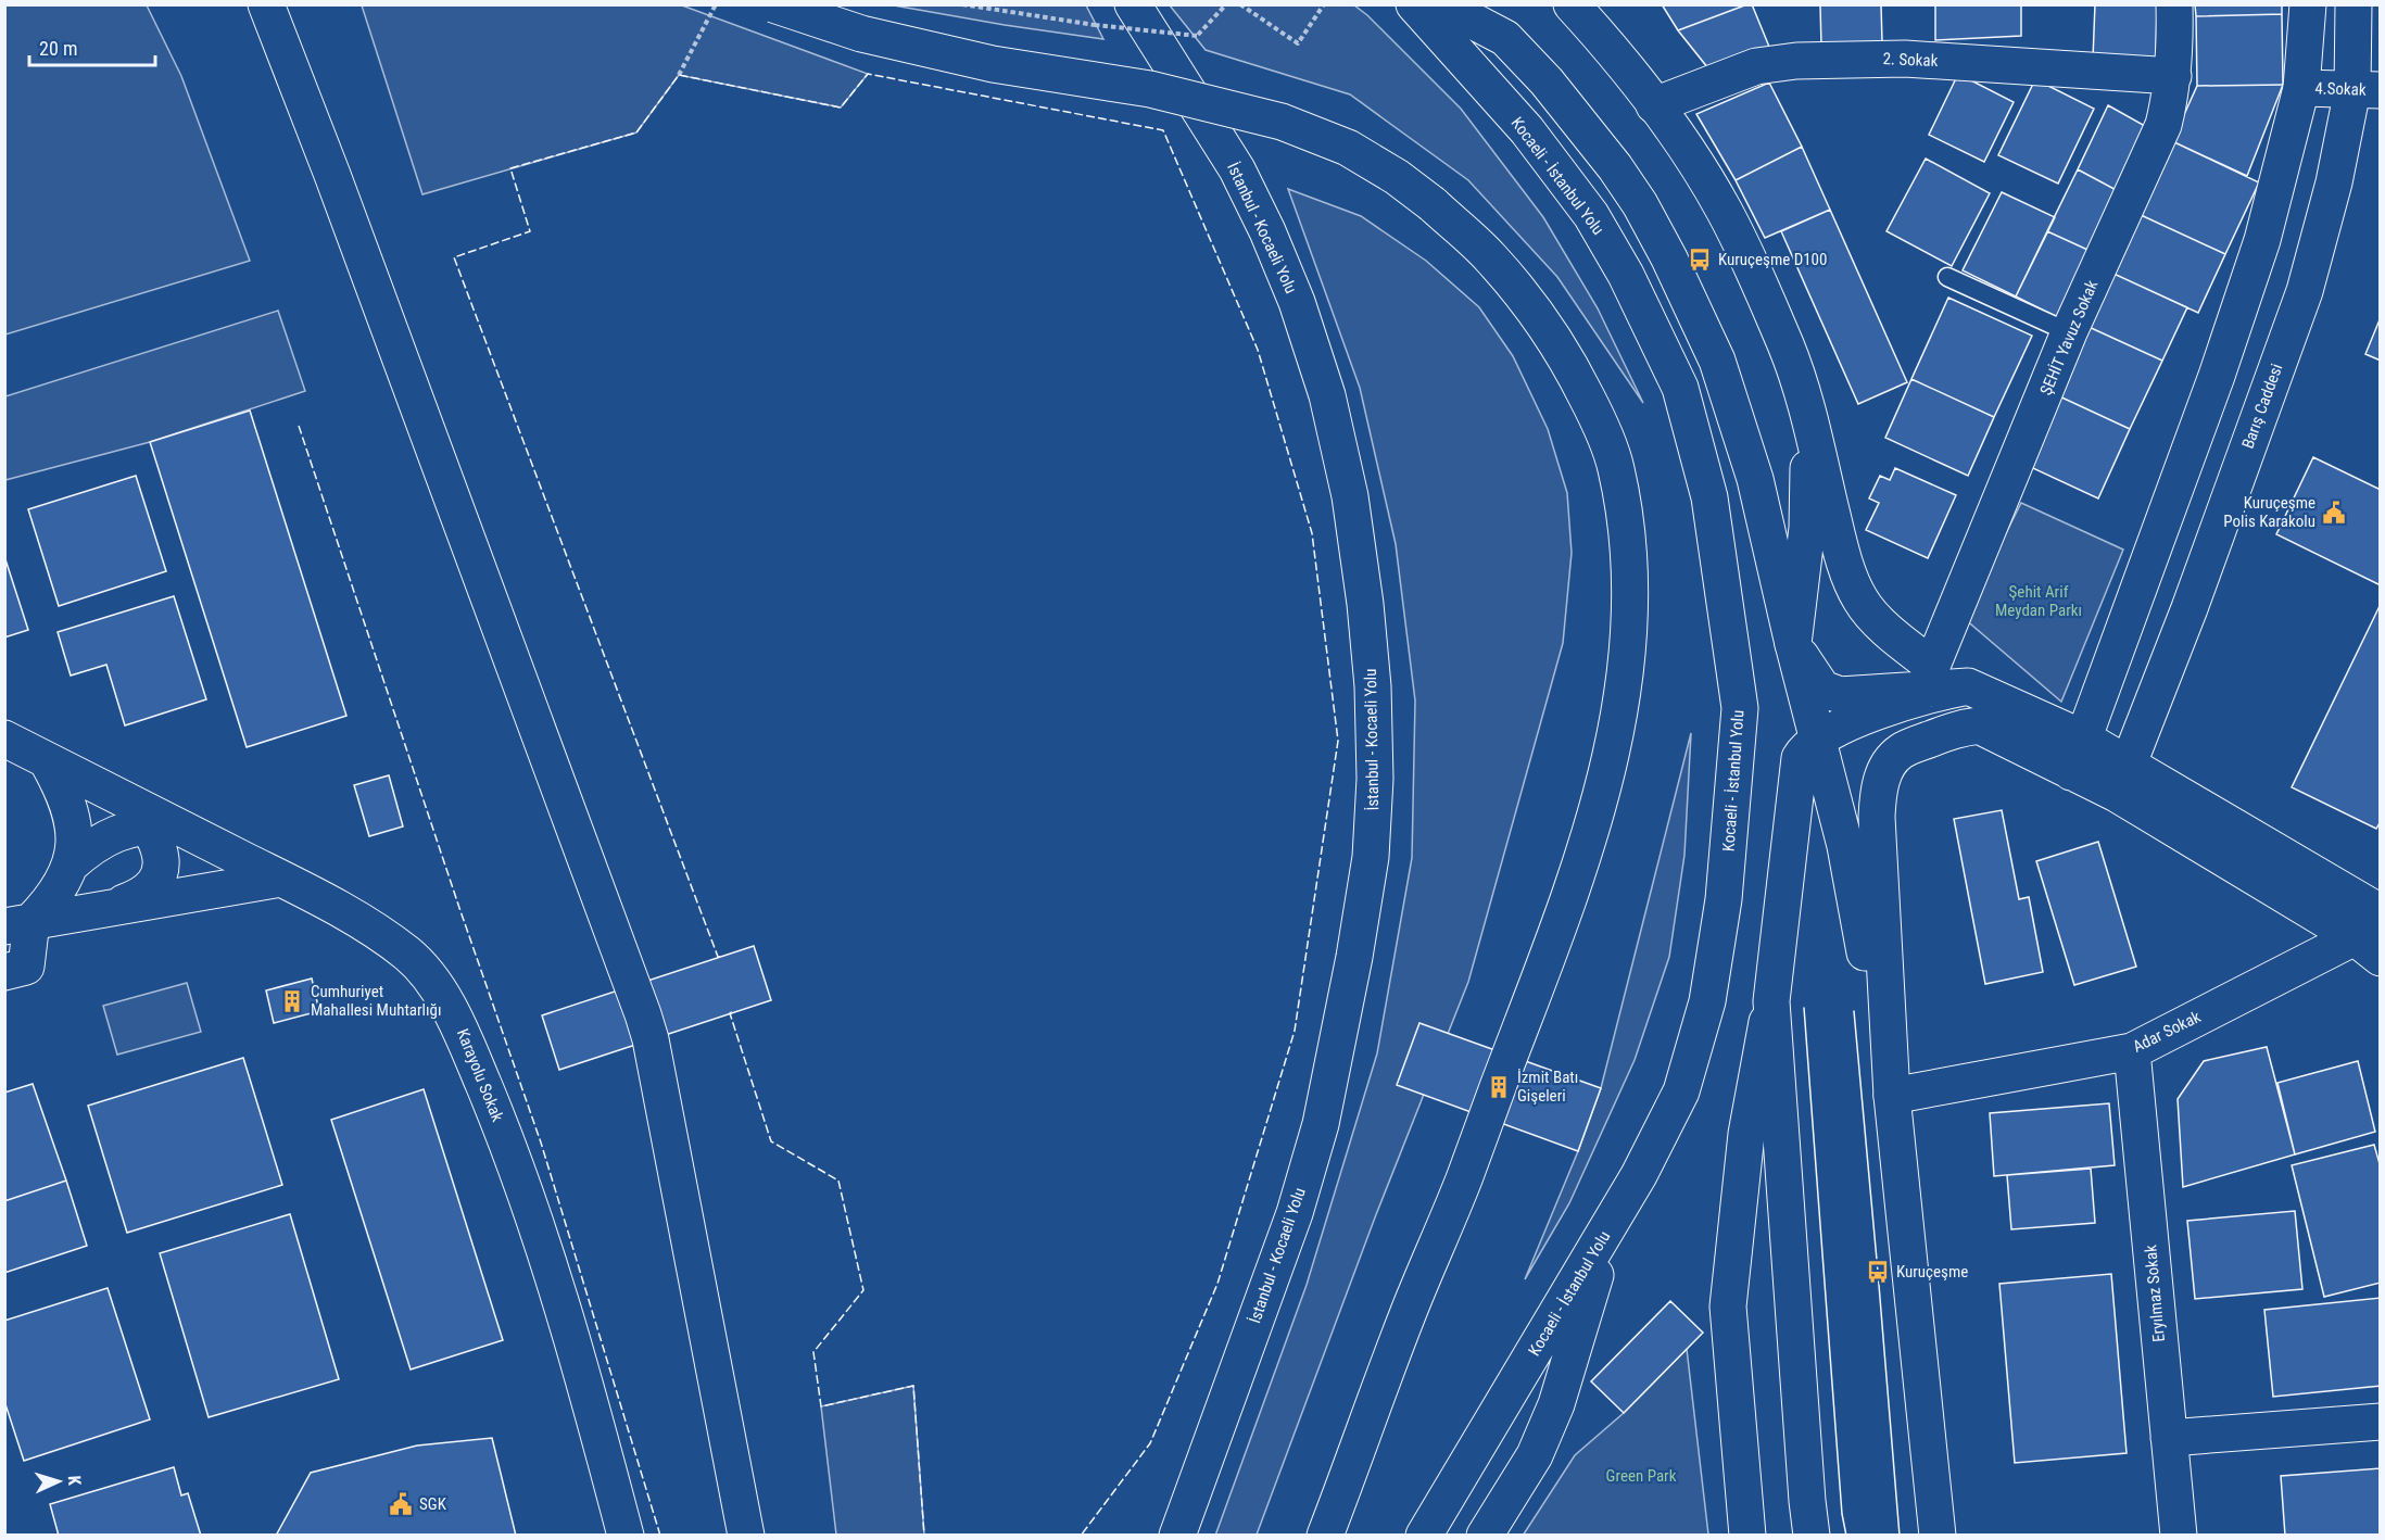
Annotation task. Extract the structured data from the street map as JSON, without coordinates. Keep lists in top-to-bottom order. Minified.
{"streets":{"main road":["2. Sokak","4.Sokak","Kocaeli - İstanbul Yolu","İstanbul - Kocaeli Yolu","ŞEHİT Yavuz Sokak","Barış Caddesi","Adar Sokak","Karayolu Sokak","Eryılmaz Sokak"]},"crossings":[["2. Sokak","ŞEHİT Yavuz Sokak"],["4.Sokak","Barış Caddesi"],["Adar Sokak","Eryılmaz Sokak"]],"parks":["Şehit Arif Meydan Parkı","Green Park"],"places":{"bus stop":["Kuruçeşme D100","Kuruçeşme"],"public building":["Kuruçeşme Polis Karakolu","SGK"],"building":["Cumhuriyet Mahallesi Muhtarlığı","İzmit Batı Gişeleri"]},"scale_bar":"20 m","north":"right"}
